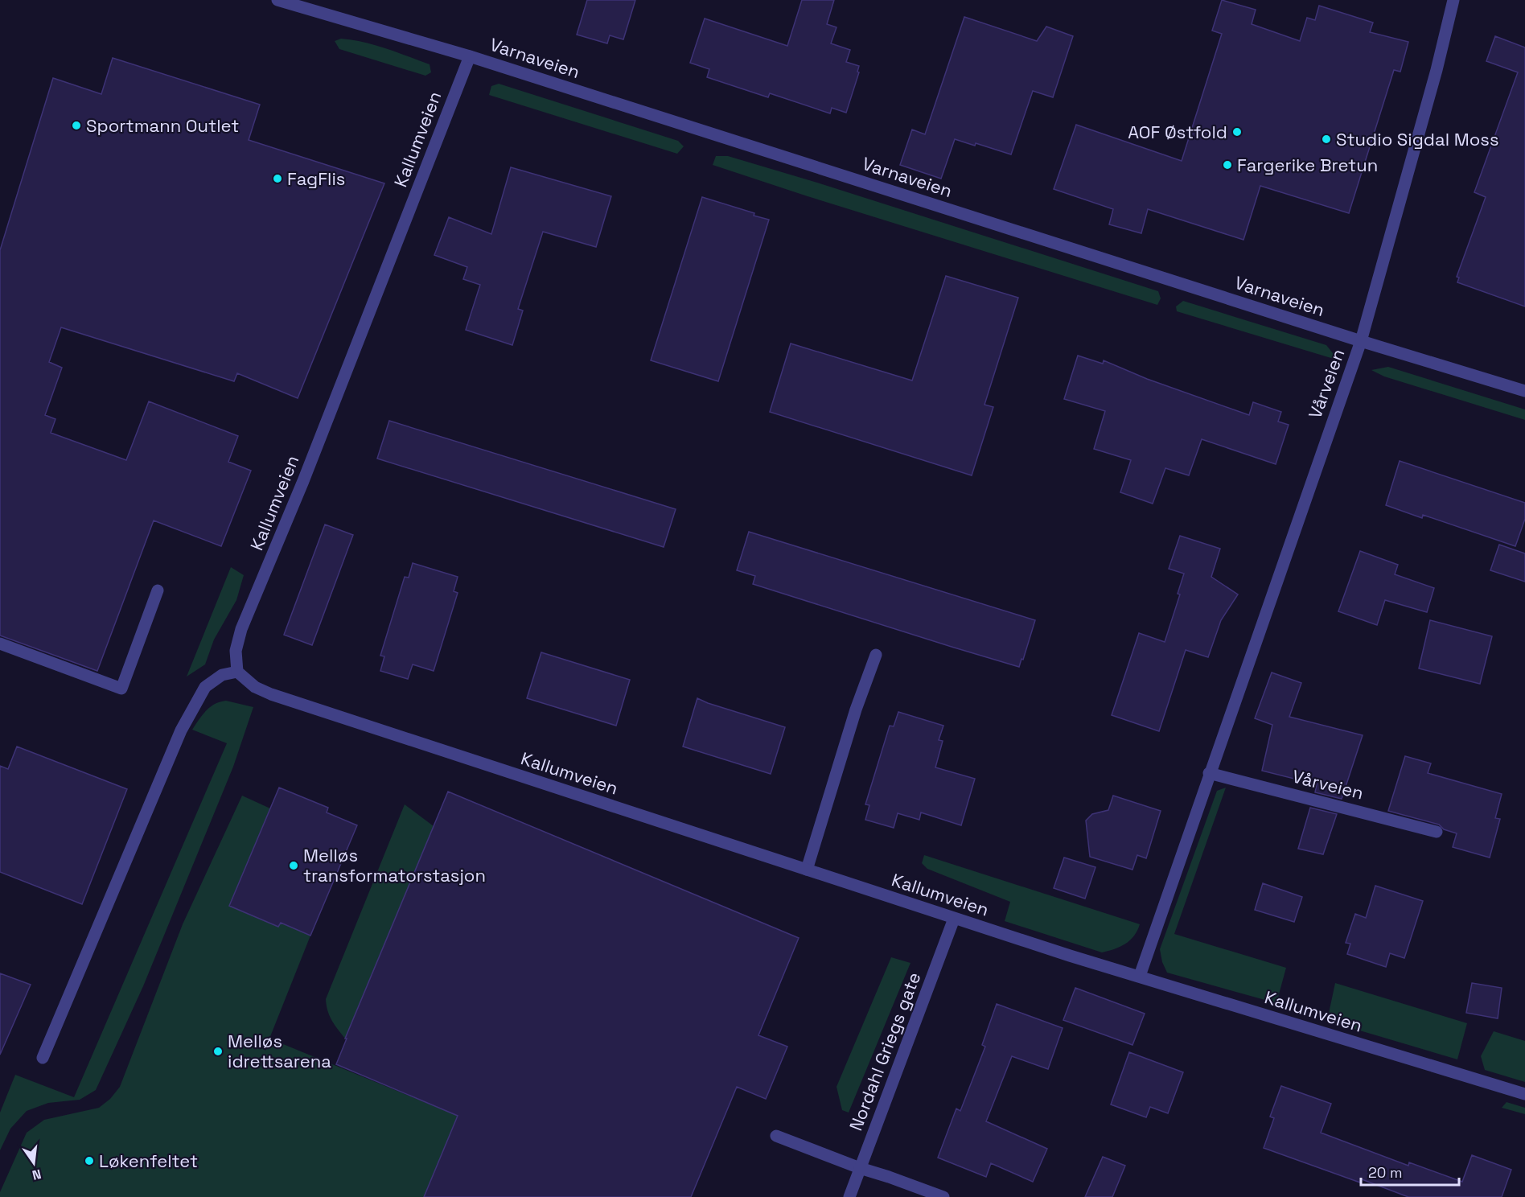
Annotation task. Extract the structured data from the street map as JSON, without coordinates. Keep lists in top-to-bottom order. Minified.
{"streets":{"street":["Varnaveien","Kallumveien","Vårveien","Nordahl Griegs gate"]},"crossings":[["Varnaveien","Kallumveien"],["Varnaveien","Vårveien"],["Kallumveien","Vårveien"],["Kallumveien","Nordahl Griegs gate"]],"places":["Sportmann Outlet","AOF Østfold","Studio Sigdal Moss","Fargerike Bretun","FagFlis","Melløs transformatorstasjon","Melløs idrettsarena","Løkenfeltet"],"scale_bar":"20 m","north":"bottom"}
